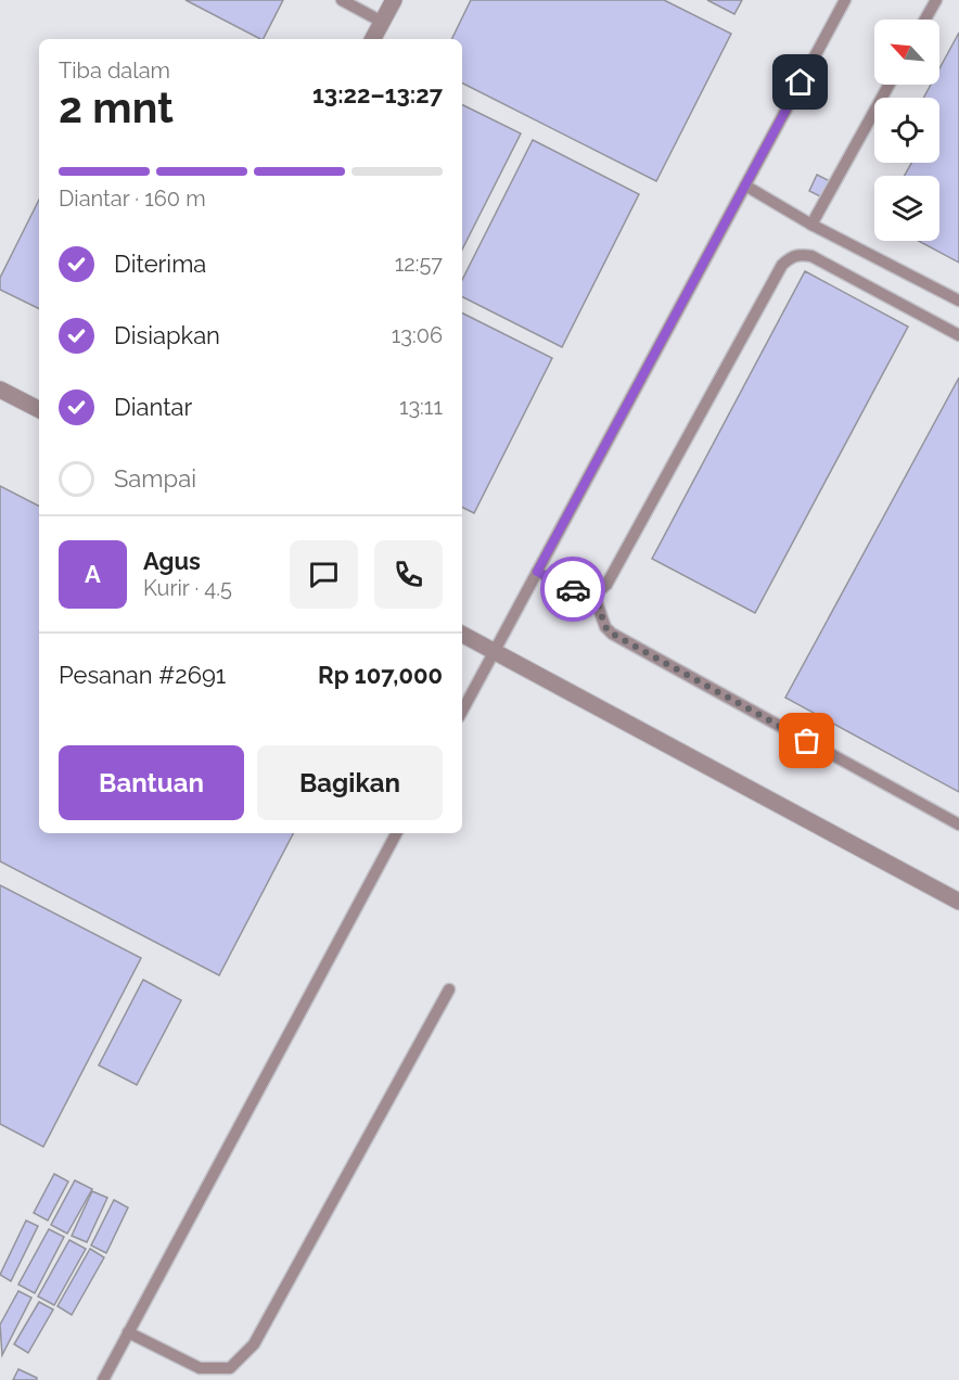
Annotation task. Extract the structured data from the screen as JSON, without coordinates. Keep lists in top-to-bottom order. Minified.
{"north":"top left","page":{"heading":["2 mnt","Tiba dalam","13:22–13:27"],"panel":["Agus","Kurir · 4.5","Pesanan #2691","Rp 107,000"],"bar":"Diantar · 160 m","list":[["Diterima","12:57"],["Disiapkan","13:06"],["Diantar","13:11"],"Sampai"],"round":"A","buttons":["Bantuan","Bagikan"]}}
